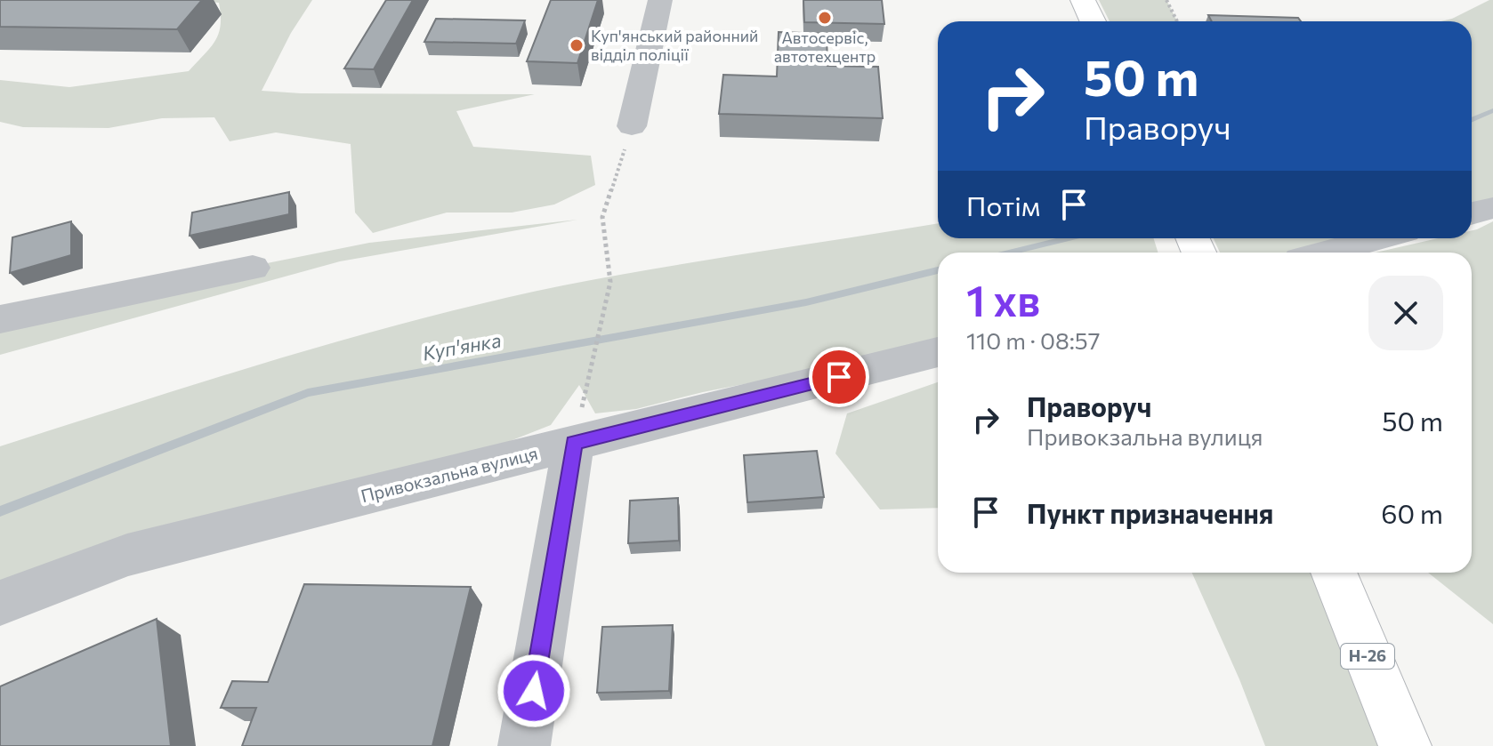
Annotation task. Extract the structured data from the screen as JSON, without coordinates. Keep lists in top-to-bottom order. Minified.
{"streets":{"main road":["Н-26"],"street":["Привокзальна вулиця"]},"water":["Куп'янка"],"places":["Автосервіс, автотехцентр","Куп'янський районний відділ поліції"],"page":{"turn":["50 m","Праворуч"],"then":"Потім","heading":["1 хв","110 m · 08:57"],"list":[{"name":"Праворуч","note":"Привокзальна вулиця","value":"50 m"},{"name":"Пункт призначення","value":"60 m"}]}}
